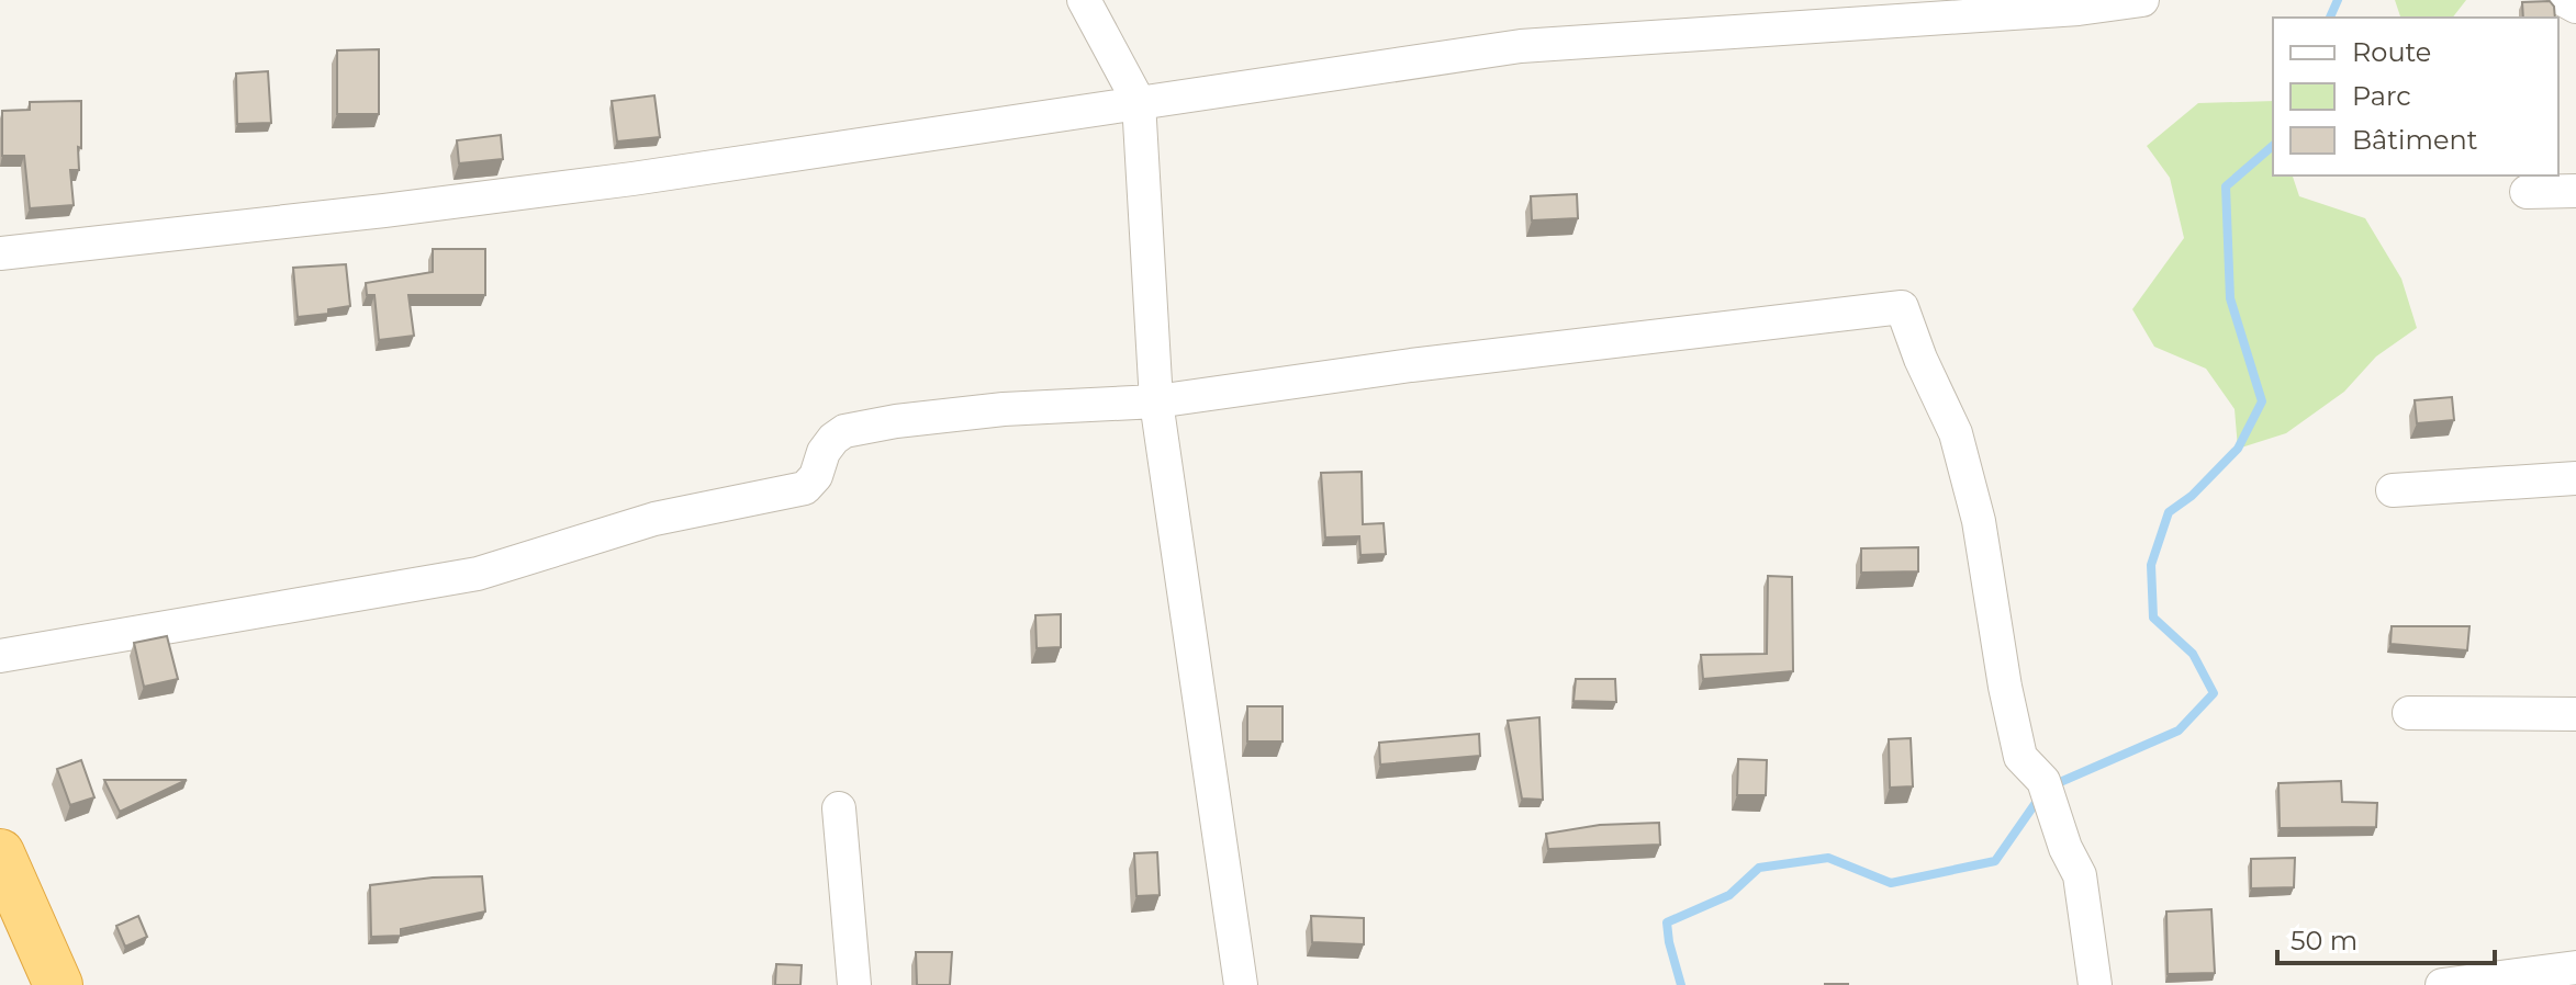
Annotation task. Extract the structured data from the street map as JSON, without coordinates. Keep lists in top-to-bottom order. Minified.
{"legend":["Route","Parc","Bâtiment"],"scale_bar":"50 m"}
